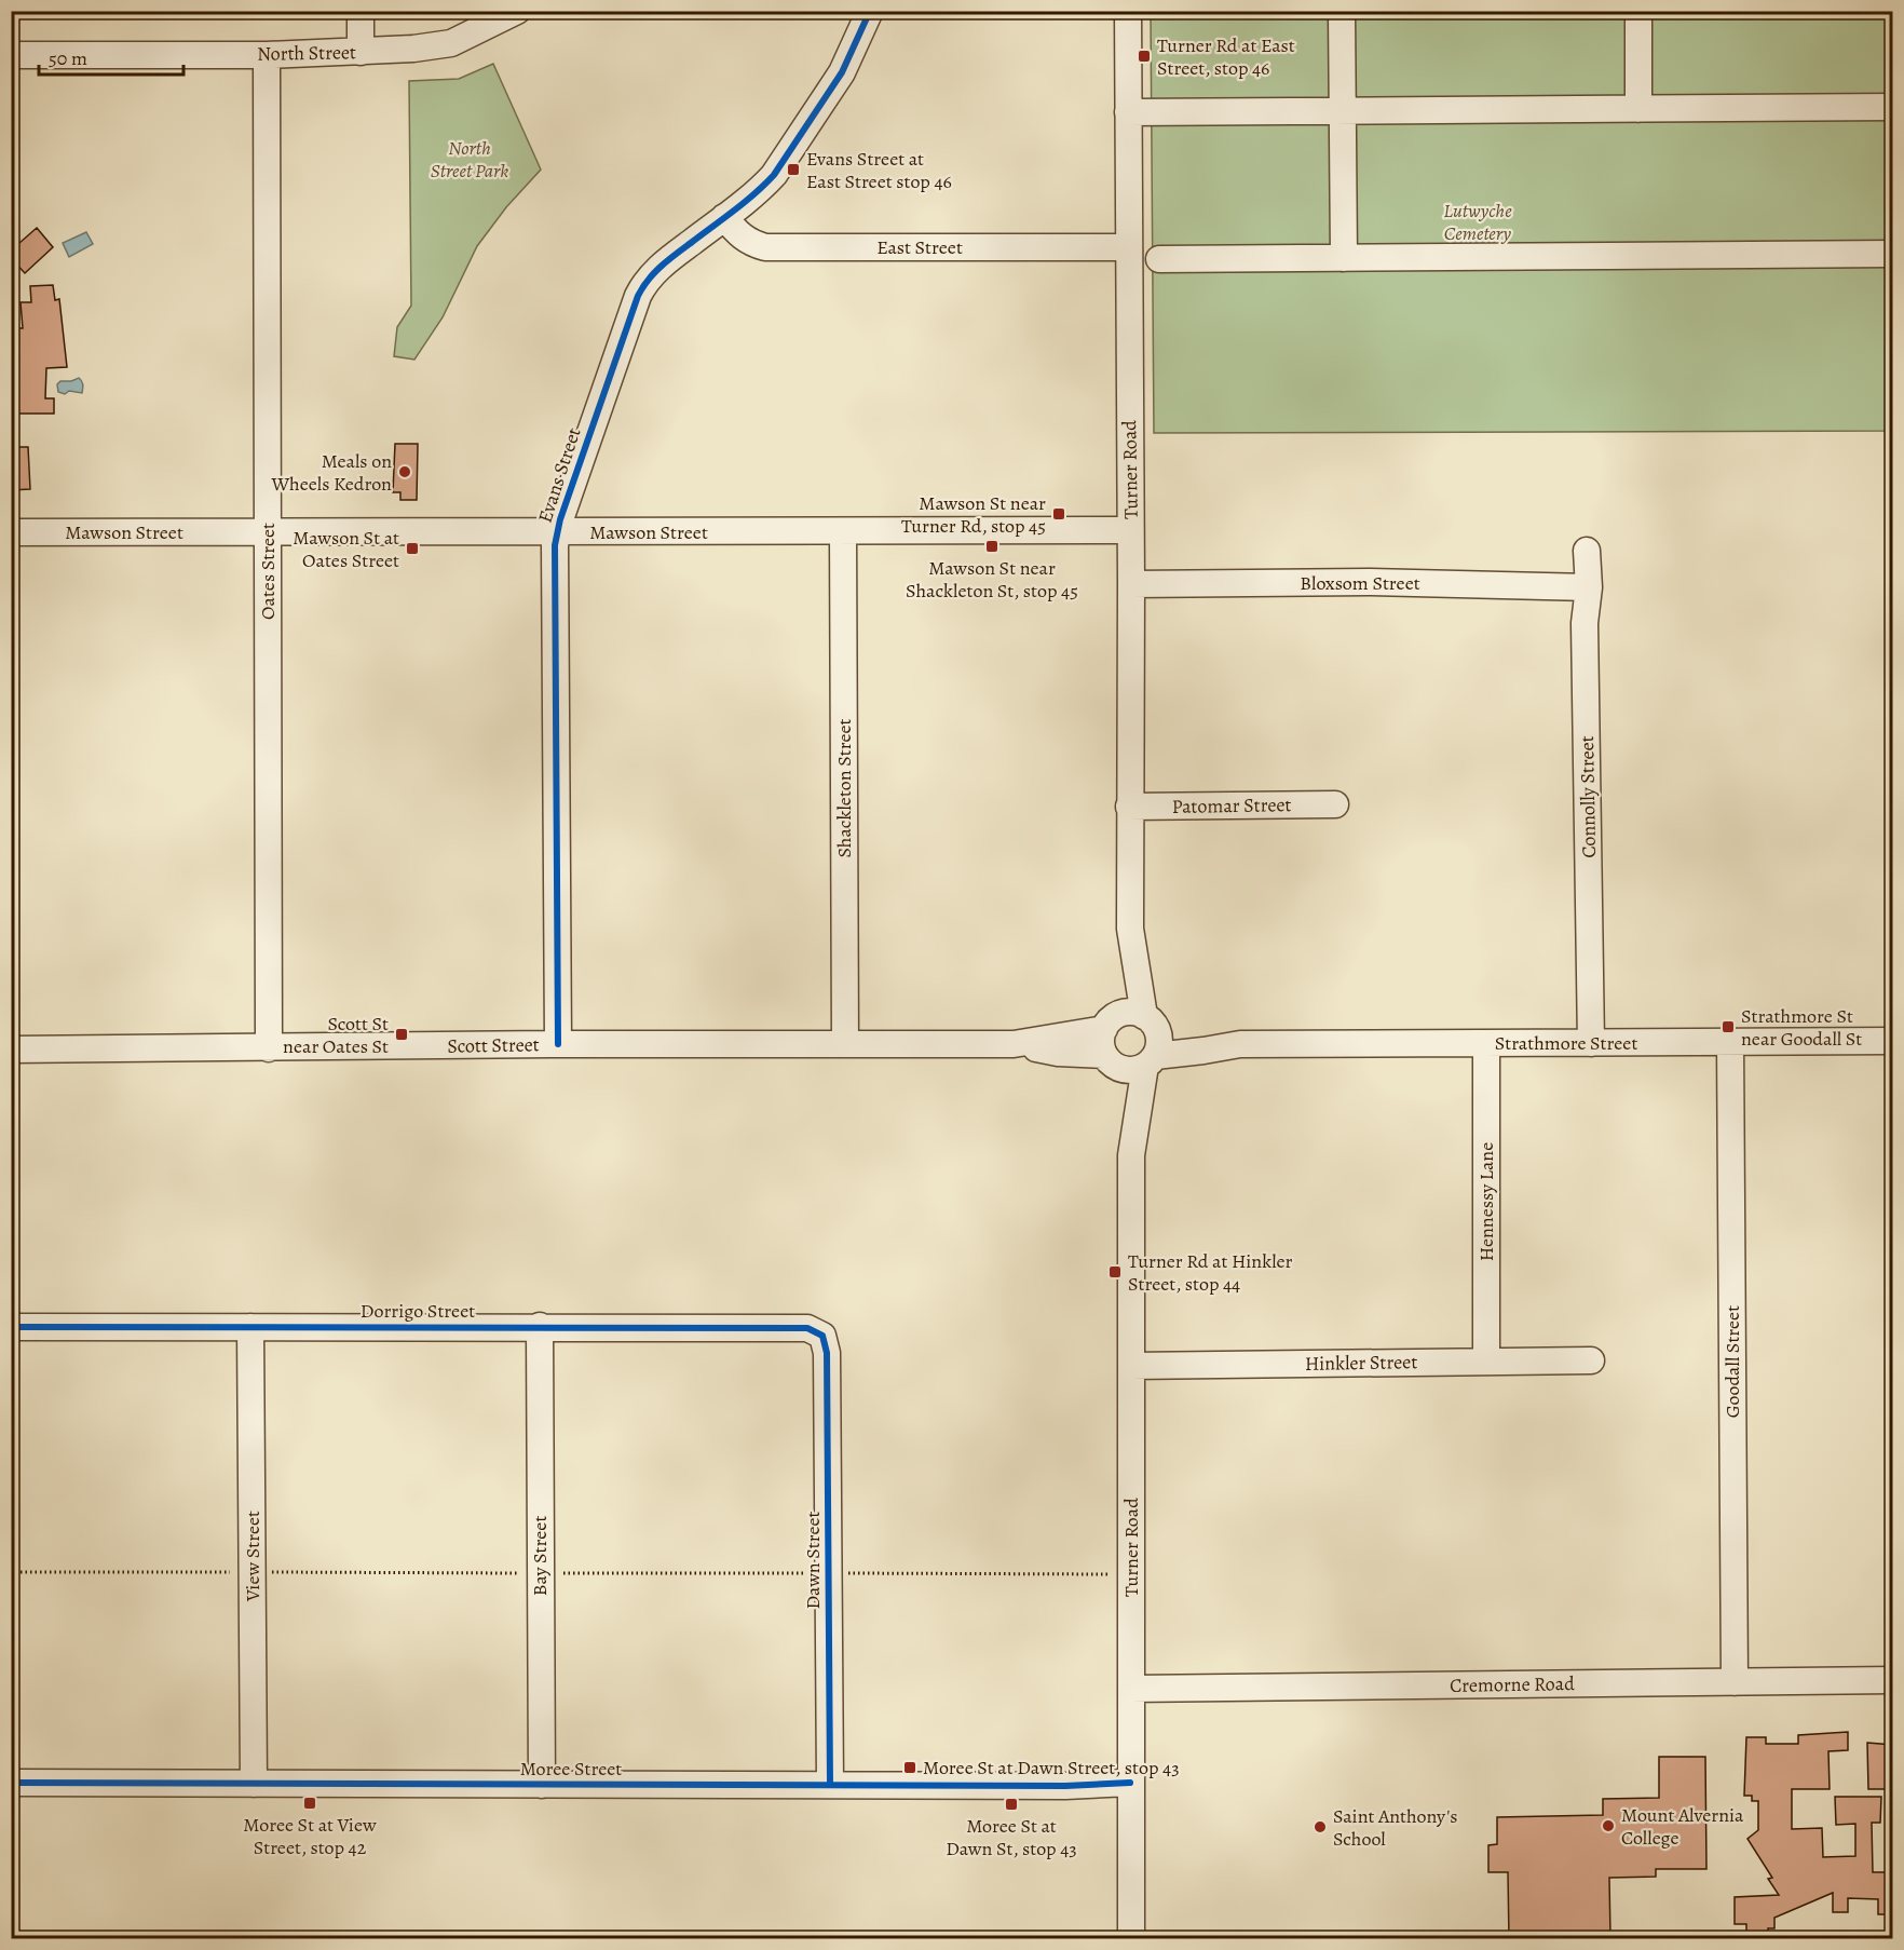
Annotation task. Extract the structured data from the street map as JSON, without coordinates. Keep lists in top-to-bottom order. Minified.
{"streets":{"street":["North Street","East Street","Turner Road","Evans Street","Mawson Street","Oates Street","Bloxsom Street","Shackleton Street","Connolly Street","Patomar Street","Strathmore Street","Scott Street","Hennessy Lane","Dorrigo Street","Goodall Street","Hinkler Street","View Street","Bay Street","Dawn Street","Cremorne Road","Moree Street"]},"crossings":[["North Street","Oates Street"],["East Street","Turner Road"],["East Street","Evans Street"],["Turner Road","Mawson Street"],["Turner Road","Bloxsom Street"],["Turner Road","Patomar Street"],["Turner Road","Strathmore Street"],["Turner Road","Scott Street"],["Turner Road","Hinkler Street"],["Turner Road","Cremorne Road"],["Turner Road","Moree Street"],["Evans Street","Mawson Street"],["Evans Street","Scott Street"],["Mawson Street","Oates Street"],["Mawson Street","Shackleton Street"],["Oates Street","Scott Street"],["Bloxsom Street","Connolly Street"],["Shackleton Street","Scott Street"],["Connolly Street","Strathmore Street"],["Strathmore Street","Scott Street"],["Strathmore Street","Hennessy Lane"],["Strathmore Street","Goodall Street"],["Hennessy Lane","Hinkler Street"],["Dorrigo Street","View Street"],["Dorrigo Street","Bay Street"],["Dorrigo Street","Dawn Street"],["Goodall Street","Cremorne Road"],["View Street","Moree Street"],["Bay Street","Moree Street"],["Dawn Street","Moree Street"]],"parks":["North Street Park","Lutwyche Cemetery"],"places":{"transit":["Turner Rd at East Street, stop 46","Evans Street at East Street stop 46","Mawson St near Turner Rd, stop 45","Mawson St near Shackleton St, stop 45","Mawson St at Oates Street","Strathmore St near Goodall St","Scott St near Oates St","Turner Rd at Hinkler Street, stop 44","Moree St at Dawn Street, stop 43","Moree St at View Street, stop 42","Moree St at Dawn St, stop 43"],"other":["Meals on Wheels Kedron","Mount Alvernia College","Saint Anthony's School"]},"scale_bar":"50 m"}
